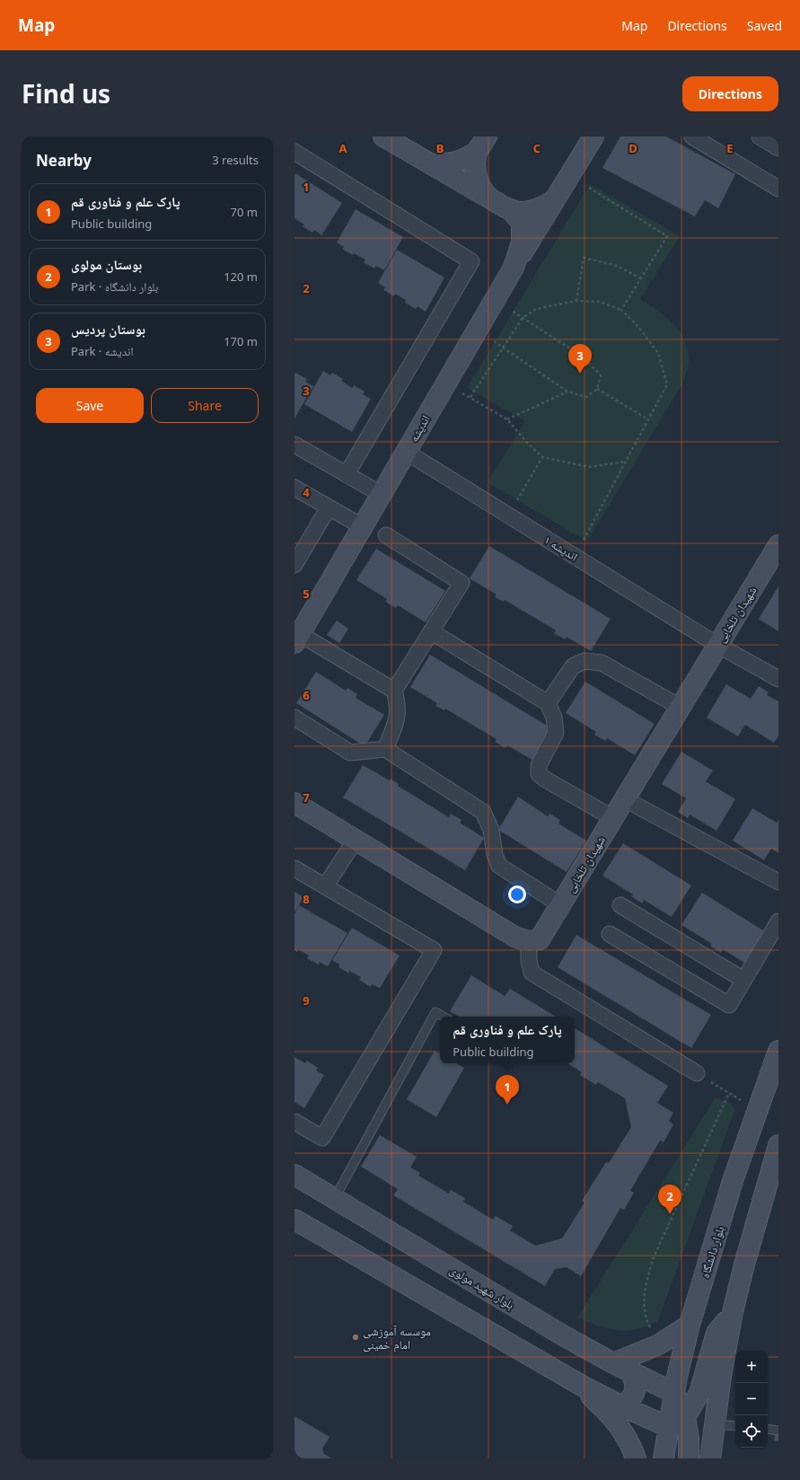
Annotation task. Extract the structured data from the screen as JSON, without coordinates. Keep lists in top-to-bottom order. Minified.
{"streets":{"main road":["انديشه","شهیدان تلخابی","بلوار دانشگاه","بلوار شهید مولوی"],"street":["اندیشه ۱"]},"crossings":[["انديشه","اندیشه ۱"],["اندیشه ۱","شهیدان تلخابی"],["بلوار دانشگاه","بلوار شهید مولوی"]],"places":["موسسه آموزشی امام خمینی"],"page":{"header":"Map","nav":["Map","Directions","Saved"],"title":"Find us","buttons":["Directions",["Save","Share"]],"heading":["Nearby","3 results"],"list":[{"mark":"1","name":"پارک علم و فناوری قم","note":"Public building","value":"70 m"},{"mark":"2","name":"بوستان مولوی","note":"Park · بلوار دانشگاه","value":"120 m"},{"mark":"3","name":"بوستان پردیس","note":"Park · انديشه","value":"170 m"}],"pins":["3","1","2"],"popup":["پارک علم و فناوری قم","Public building"],"map_buttons":["+","−"]},"grid":{"columns":["A","B","C","D","E"],"rows":["1","2","3","4","5","6","7","8","9"]}}
